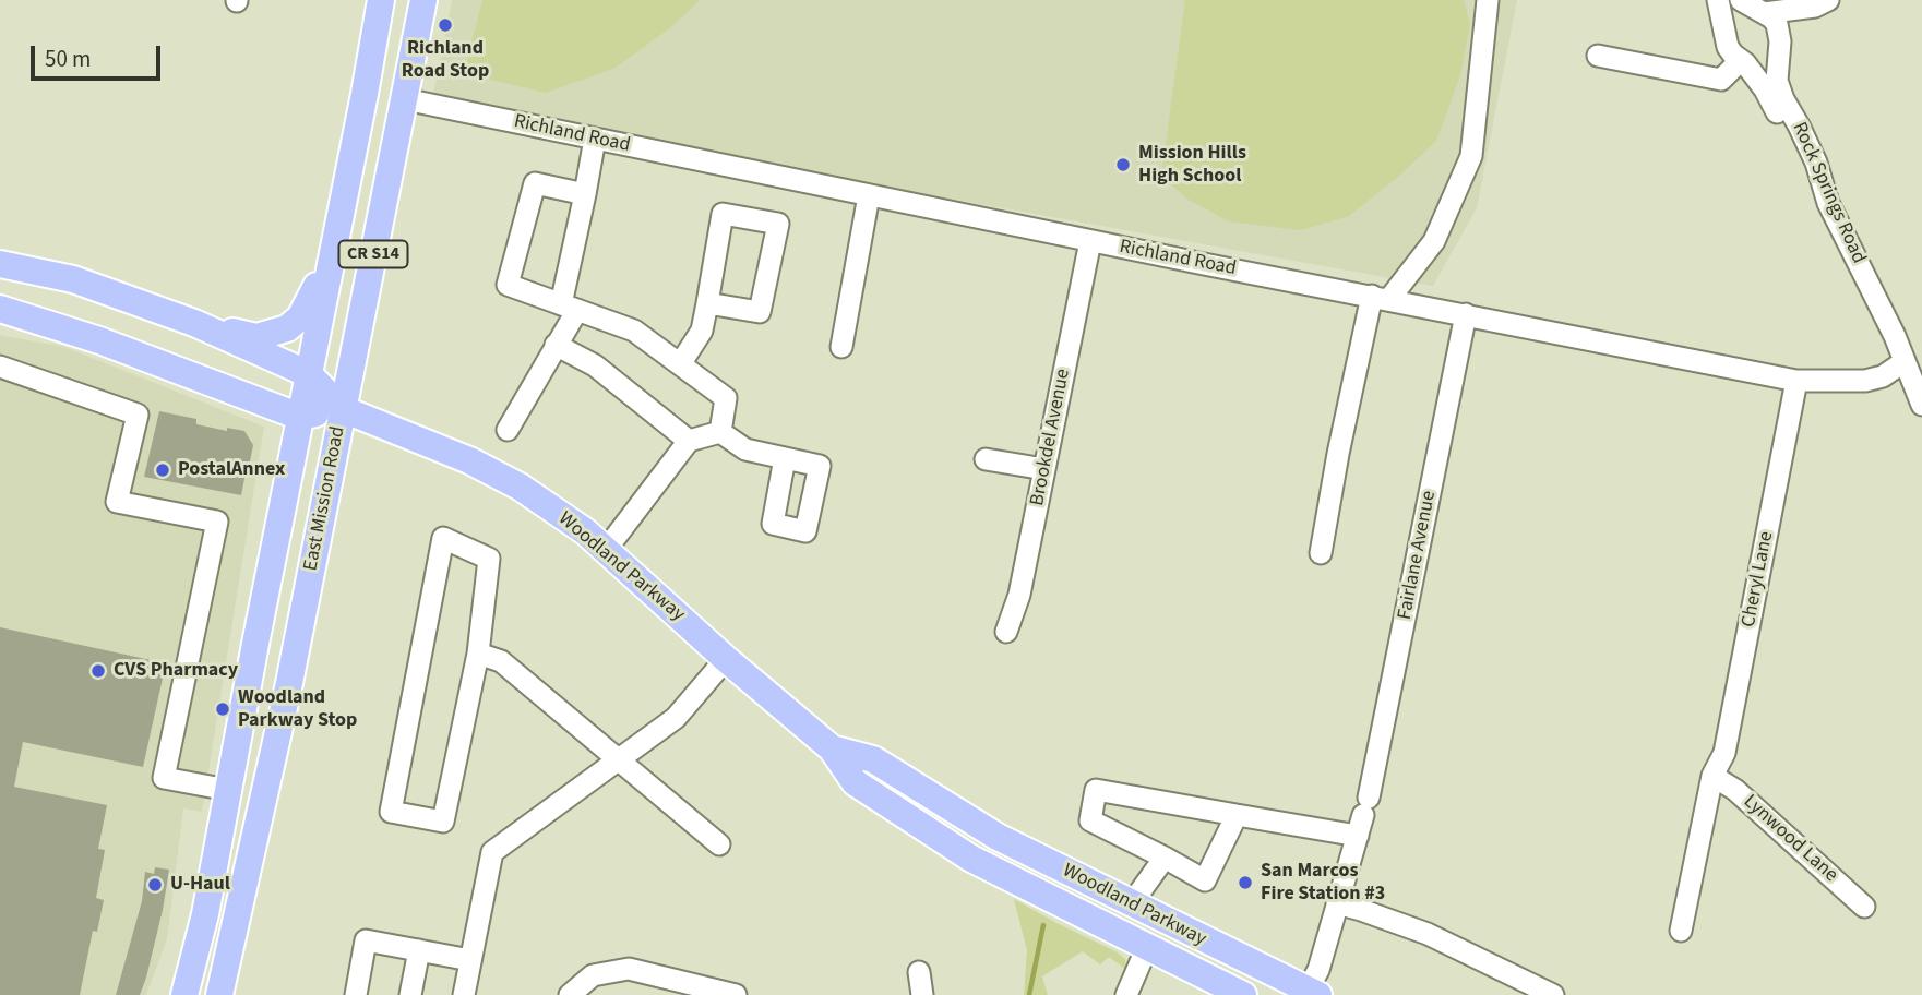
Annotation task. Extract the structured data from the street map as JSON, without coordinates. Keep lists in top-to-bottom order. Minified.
{"streets":{"main road":["CR S14","East Mission Road","Woodland Parkway"],"street":["Richland Road","Rock Springs Road","Brookdel Avenue","Fairlane Avenue","Cheryl Lane","Lynwood Lane"]},"crossings":[["Richland Road","Rock Springs Road"],["Richland Road","Brookdel Avenue"],["Richland Road","East Mission Road"],["Richland Road","Fairlane Avenue"],["Richland Road","Cheryl Lane"],["East Mission Road","Woodland Parkway"],["Fairlane Avenue","Woodland Parkway"],["Cheryl Lane","Lynwood Lane"]],"places":["Richland Road Stop","Mission Hills High School","PostalAnnex","CVS Pharmacy","Woodland Parkway Stop","San Marcos Fire Station #3","U-Haul"],"scale_bar":"50 m"}
